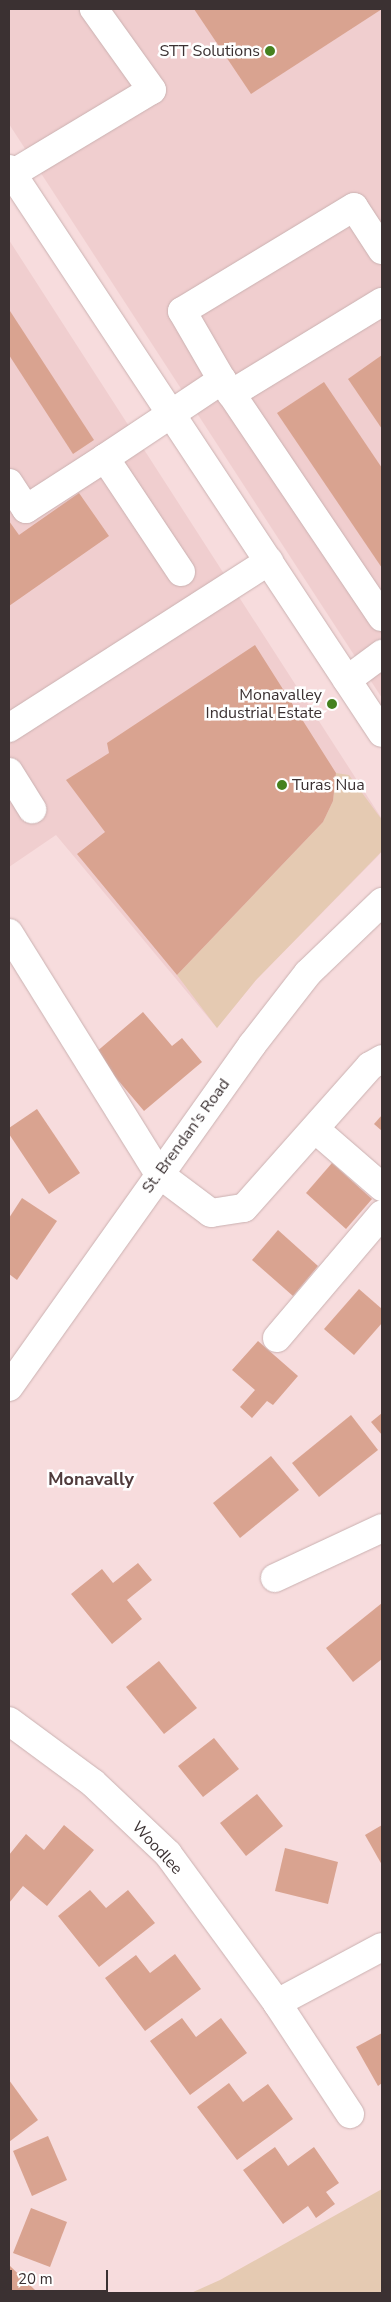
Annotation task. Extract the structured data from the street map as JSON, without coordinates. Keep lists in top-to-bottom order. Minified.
{"streets":{"street":["St. Brendan's Road","Woodlee"]},"districts":["Monavally"],"places":["STT Solutions","Monavalley Industrial Estate","Turas Nua"],"scale_bar":"20 m"}
